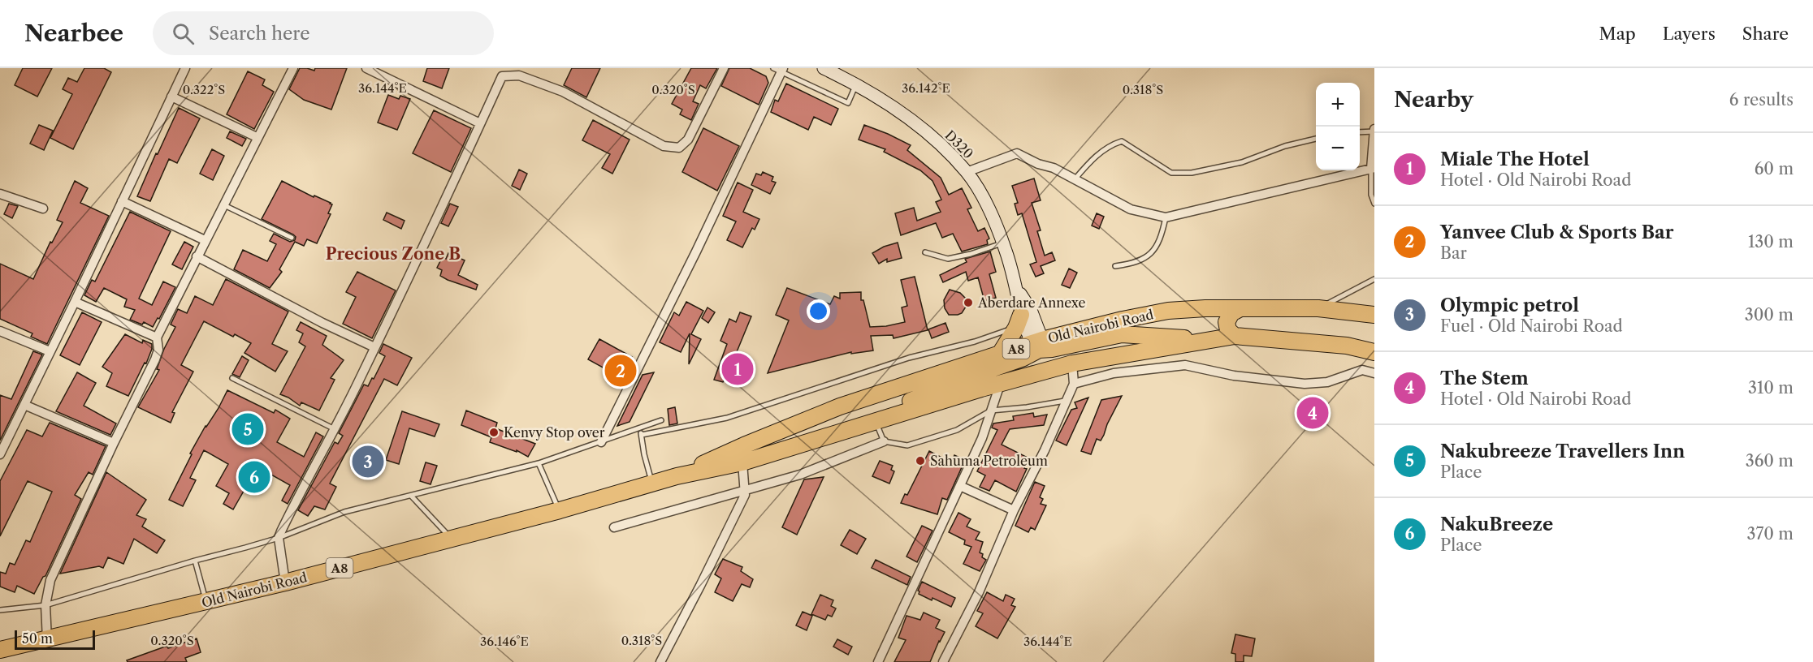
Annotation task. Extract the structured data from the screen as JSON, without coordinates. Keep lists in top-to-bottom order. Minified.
{"streets":{"highway":["Old Nairobi Road","A8"],"street":["D320"]},"crossings":[["D320","Old Nairobi Road"]],"districts":["Precious Zone B"],"places":["Aberdare Annexe","Kenvy Stop over","Sahuma Petroleum"],"scale_bar":"50 m","page":{"header":"Nearbee","search":"Search here","nav":["Map","Layers","Share"],"heading":["Nearby","6 results"],"map_buttons":["+","−"],"list":[{"mark":"1","name":"Miale The Hotel","note":"Hotel · Old Nairobi Road","value":"60 m"},{"mark":"2","name":"Yanvee Club & Sports Bar","note":"Bar","value":"130 m"},{"mark":"3","name":"Olympic petrol","note":"Fuel · Old Nairobi Road","value":"300 m"},{"mark":"4","name":"The Stem","note":"Hotel · Old Nairobi Road","value":"310 m"},{"mark":"5","name":"Nakubreeze Travellers Inn","note":"Place","value":"360 m"},{"mark":"6","name":"NakuBreeze","note":"Place","value":"370 m"}],"pins":["1","2","4","5","3","6"],"scale":"50 m"},"coordinates":["36.144°E","36.142°E","0.322°S","0.320°S","0.318°S","36.146°E"]}
